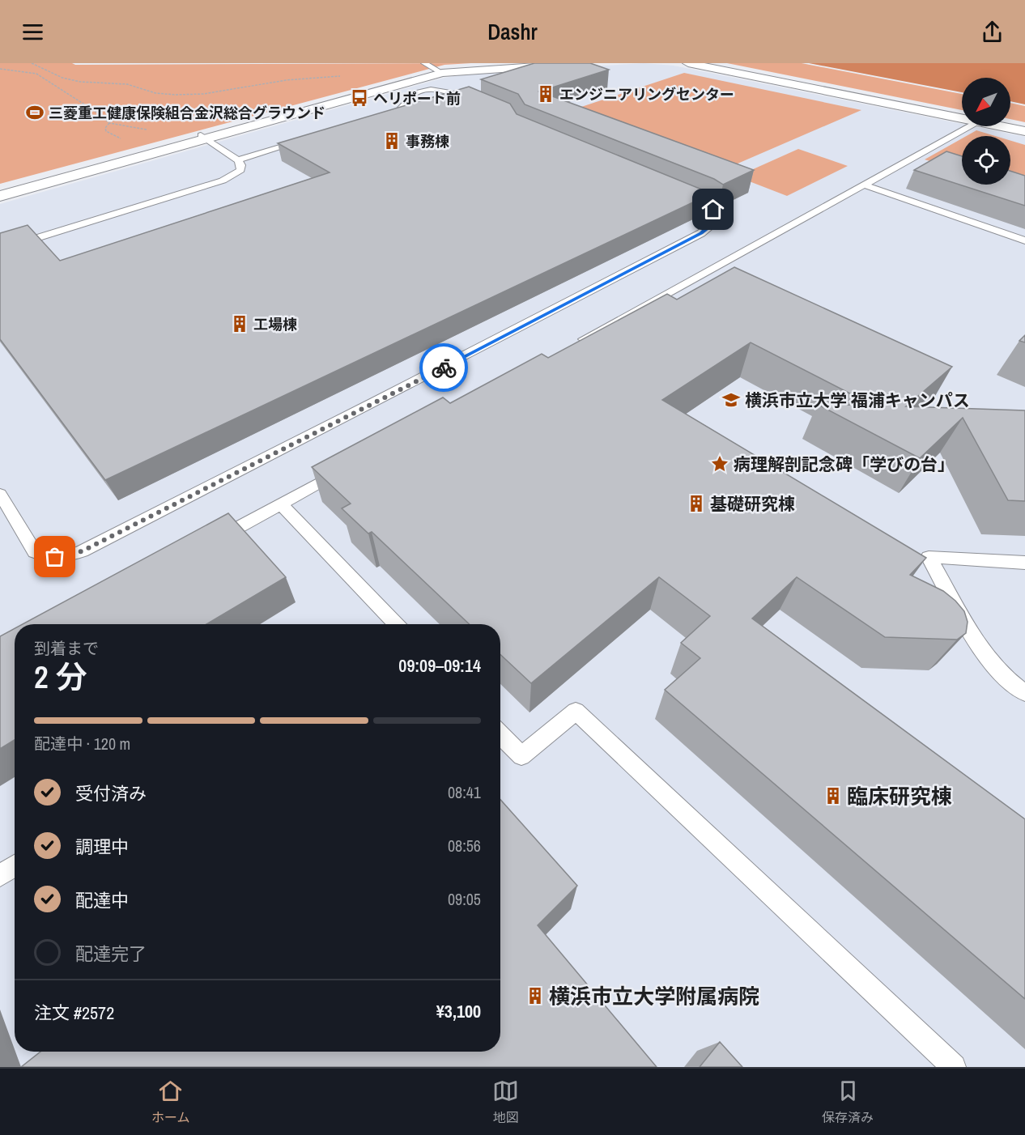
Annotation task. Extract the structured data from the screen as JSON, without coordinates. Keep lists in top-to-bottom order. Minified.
{"places":{"building":["エンジニアリングセンター","事務棟","工場棟","基礎研究棟","臨床研究棟","横浜市立大学附属病院"],"bus stop":["ヘリポート前"],"sports":["三菱重工健康保険組合金沢総合グラウンド"],"school or university":["横浜市立大学 福浦キャンパス"],"place":["病理解剖記念碑「学びの台」"]},"north":"bottom left","page":{"header":"Dashr","heading":["2 分","到着まで","09:09–09:14"],"panel":["注文 #2572","¥3,100"],"bar":"配達中 · 120 m","list":[["受付済み","08:41"],["調理中","08:56"],["配達中","09:05"],"配達完了"],"tabs":["ホーム","地図","保存済み"]}}
